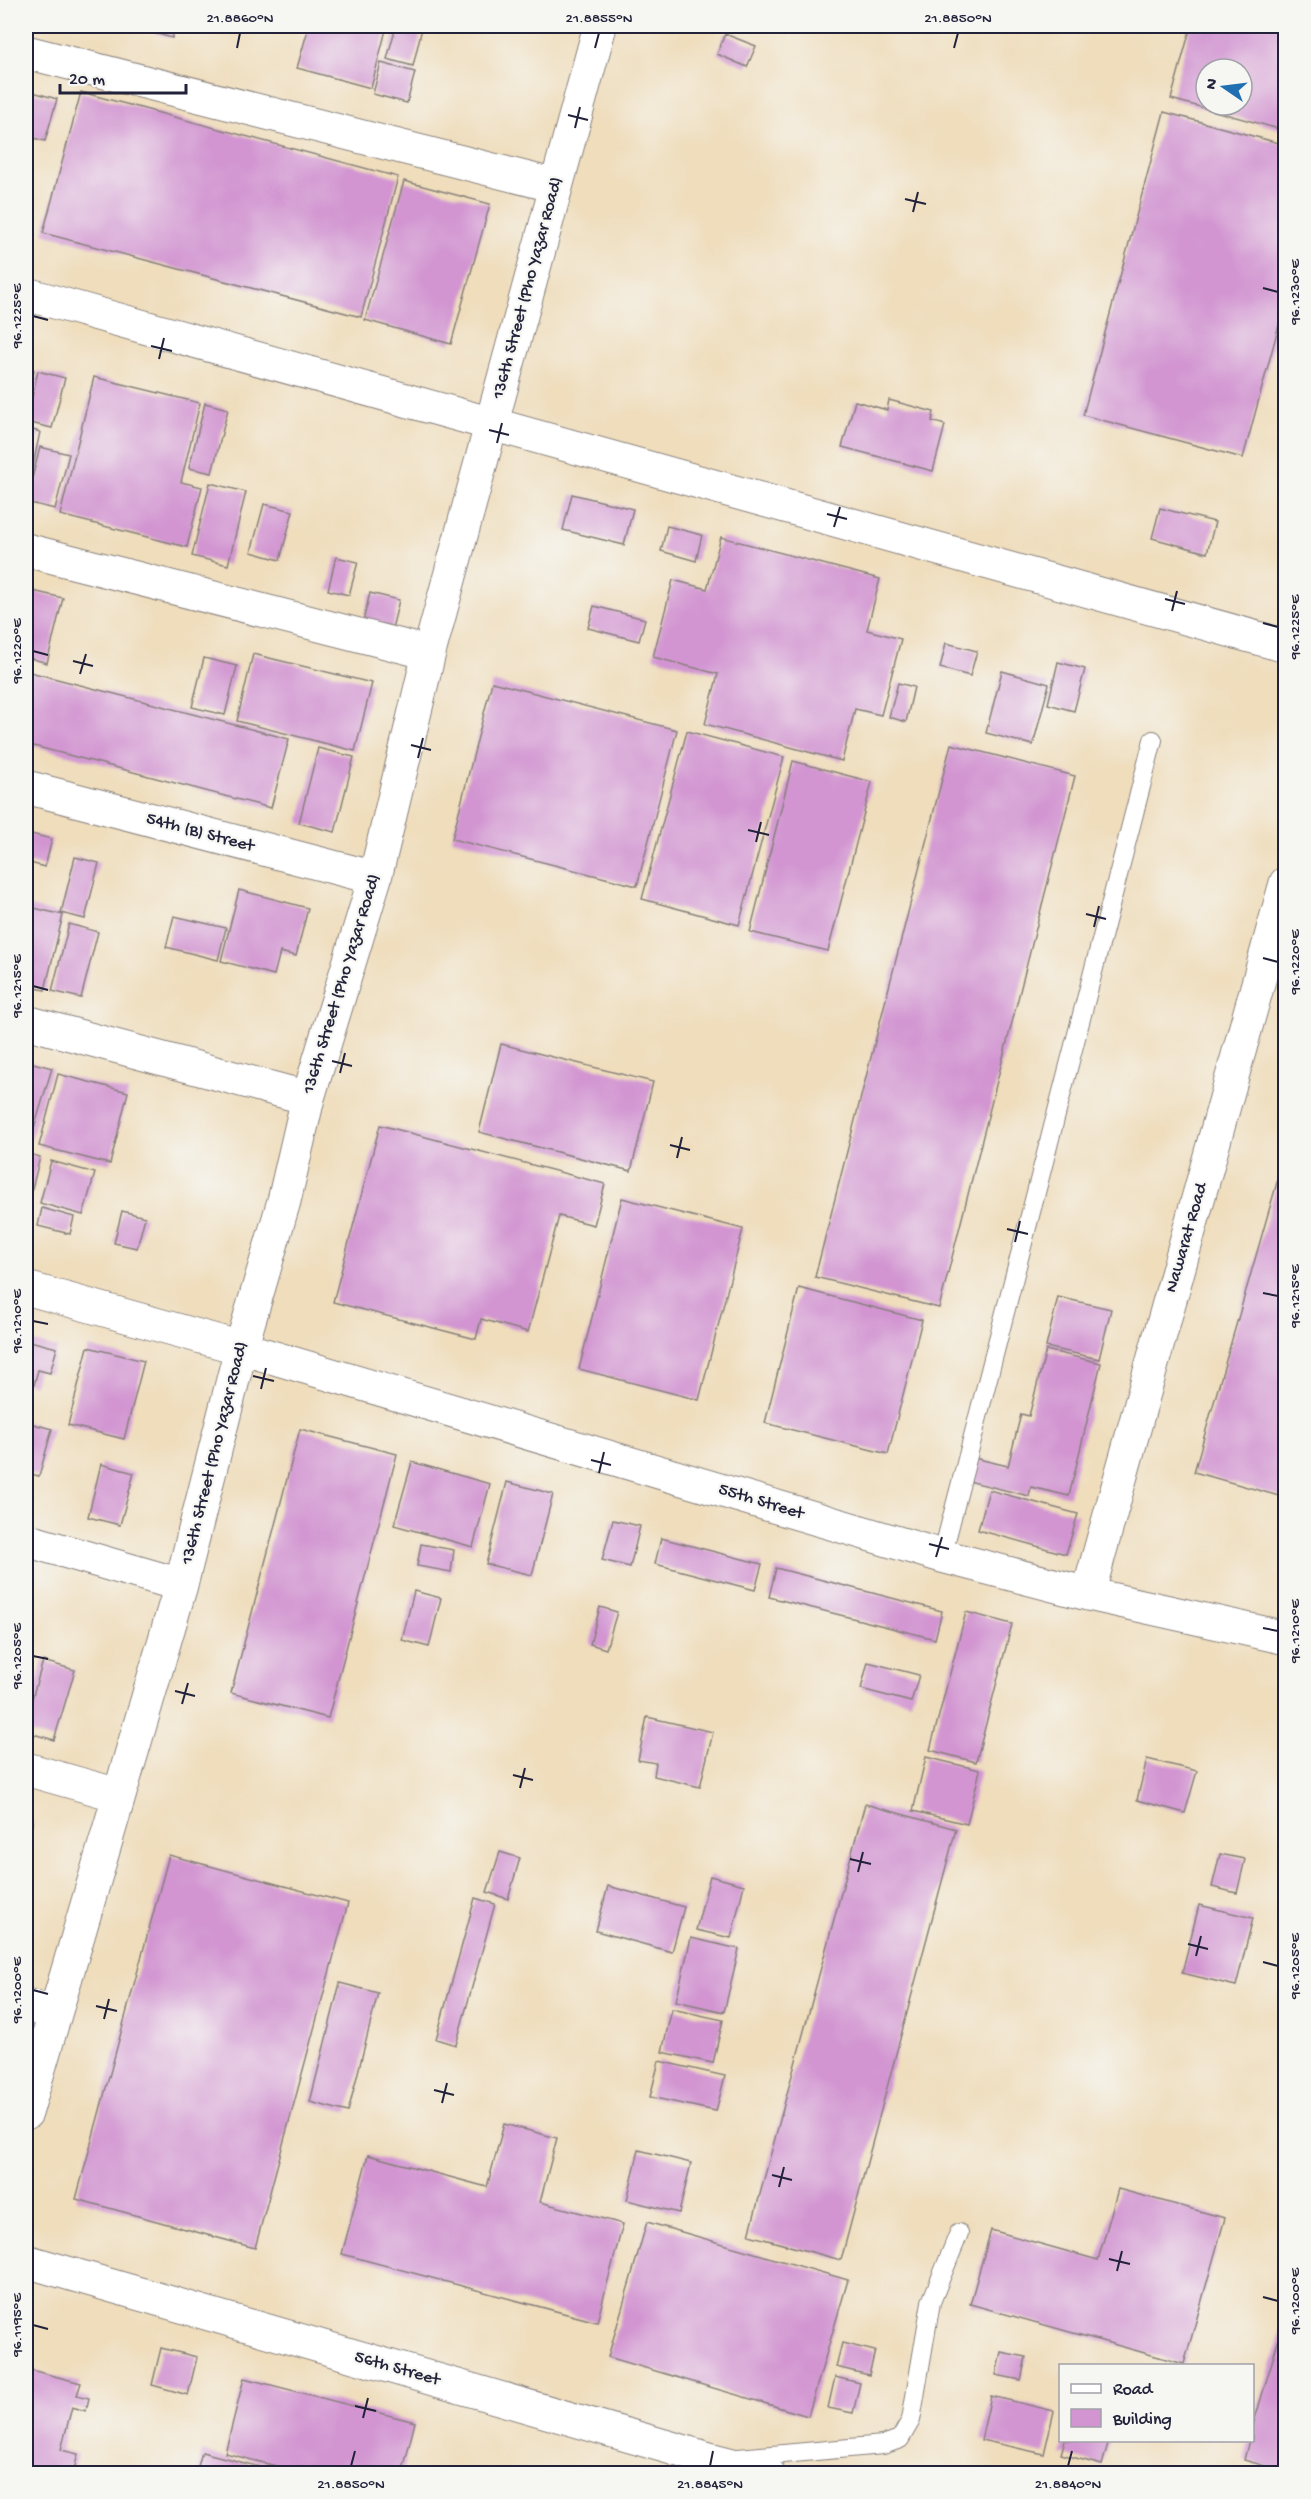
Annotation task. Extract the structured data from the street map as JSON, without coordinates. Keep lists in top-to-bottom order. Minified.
{"streets":{"street":["136th Street (Pho Yazar Road)","54th (B) Street","Nawarat Road","55th Street","56th Street"]},"crossings":[["136th Street (Pho Yazar Road)","54th (B) Street"],["136th Street (Pho Yazar Road)","55th Street"],["Nawarat Road","55th Street"]],"legend":["Road","Building"],"scale_bar":"20 m","north":"left","coordinates":["21.8860°N","21.8855°N","21.8850°N","96.1230°E","96.1225°E","96.1220°E","96.1215°E","96.1210°E","96.1205°E","96.1200°E","96.1195°E","21.8845°N","21.8840°N"]}
